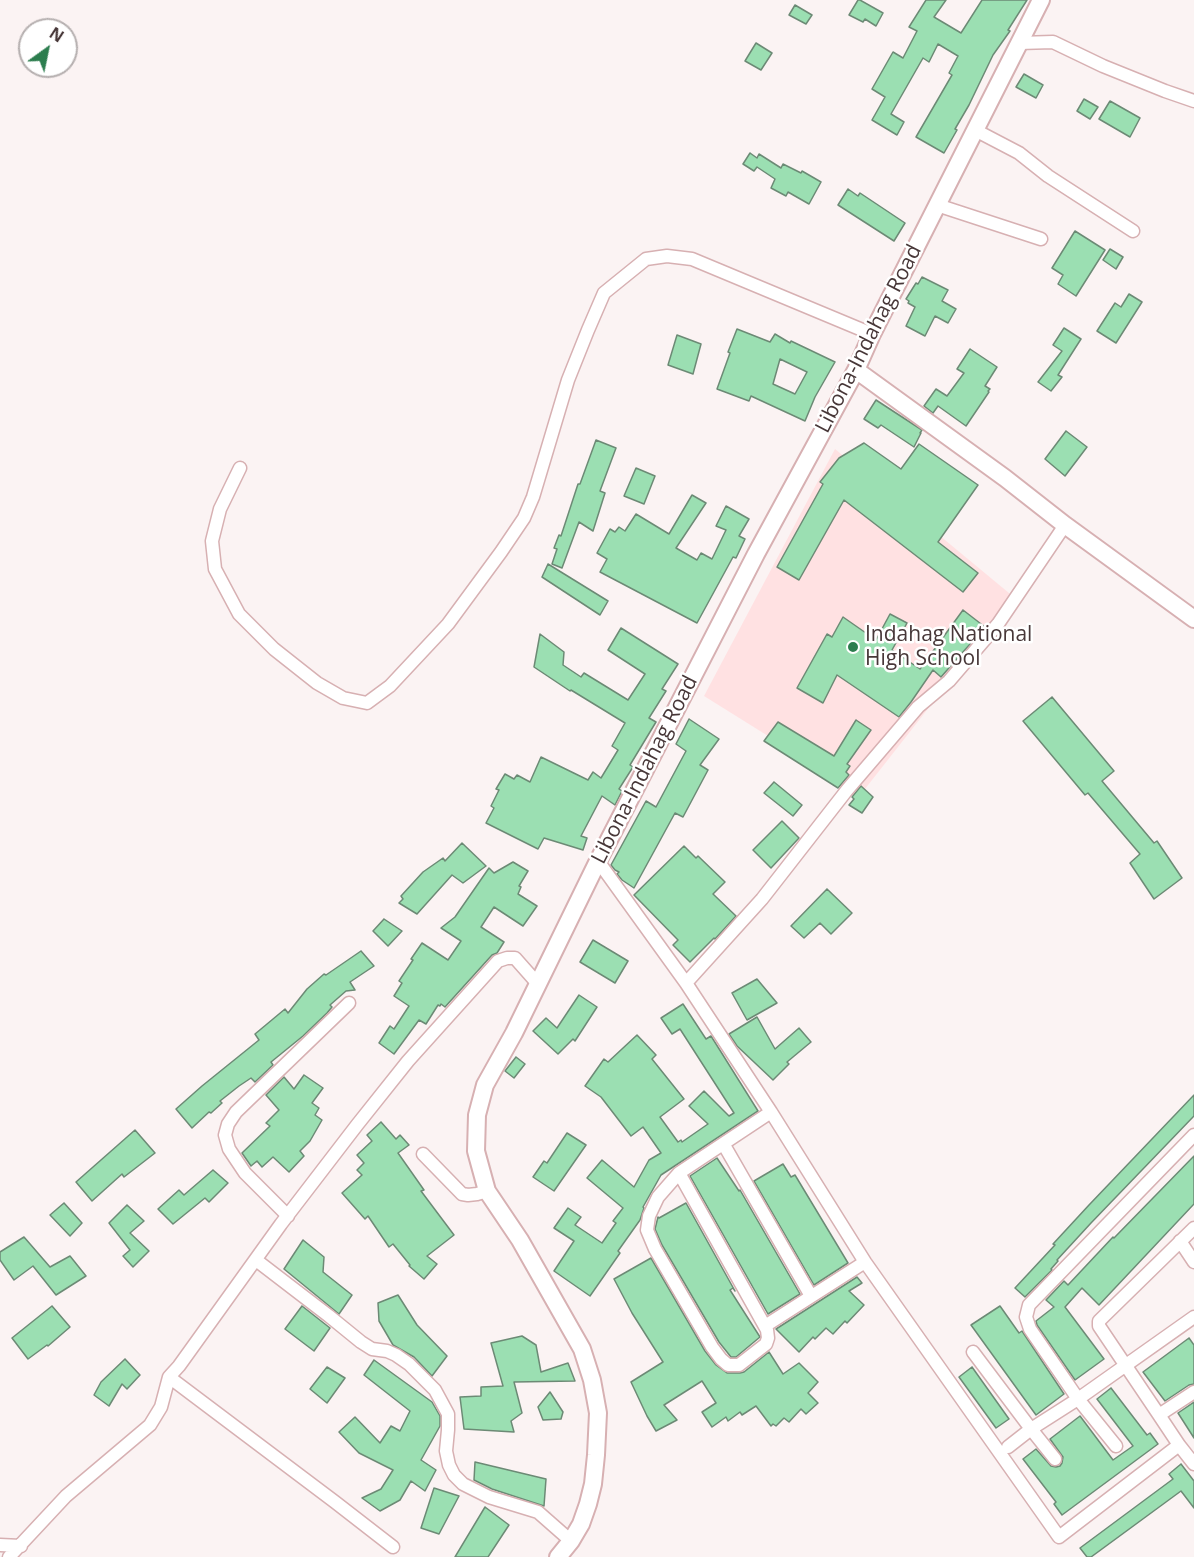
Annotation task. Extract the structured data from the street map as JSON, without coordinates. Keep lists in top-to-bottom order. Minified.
{"streets":{"main road":["Libona-Indahag Road"]},"places":["Indahag National High School"],"north":"top right"}
